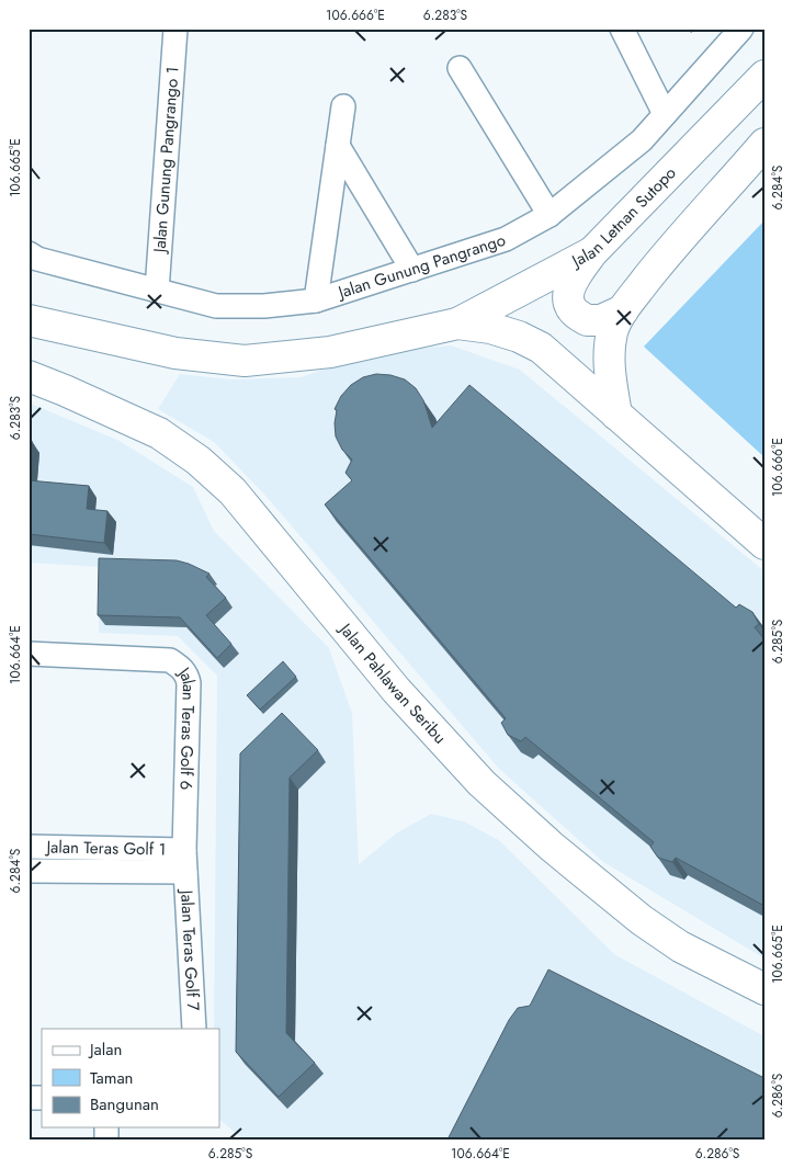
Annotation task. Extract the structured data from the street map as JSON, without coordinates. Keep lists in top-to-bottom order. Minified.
{"streets":{"main road":["Jalan Letnan Sutopo","Jalan Pahlawan Seribu"],"street":["Jalan Gunung Pangrango 1","Jalan Gunung Pangrango","Jalan Teras Golf 6","Jalan Teras Golf 1","Jalan Teras Golf 7"]},"crossings":[["Jalan Gunung Pangrango 1","Jalan Gunung Pangrango"],["Jalan Teras Golf 6","Jalan Teras Golf 1"],["Jalan Teras Golf 6","Jalan Teras Golf 7"],["Jalan Teras Golf 1","Jalan Teras Golf 7"]],"legend":["Jalan","Taman","Bangunan"],"coordinates":["106.666°E","6.283°S","106.665°E","6.284°S","6.285°S","106.664°E","6.286°S"]}
